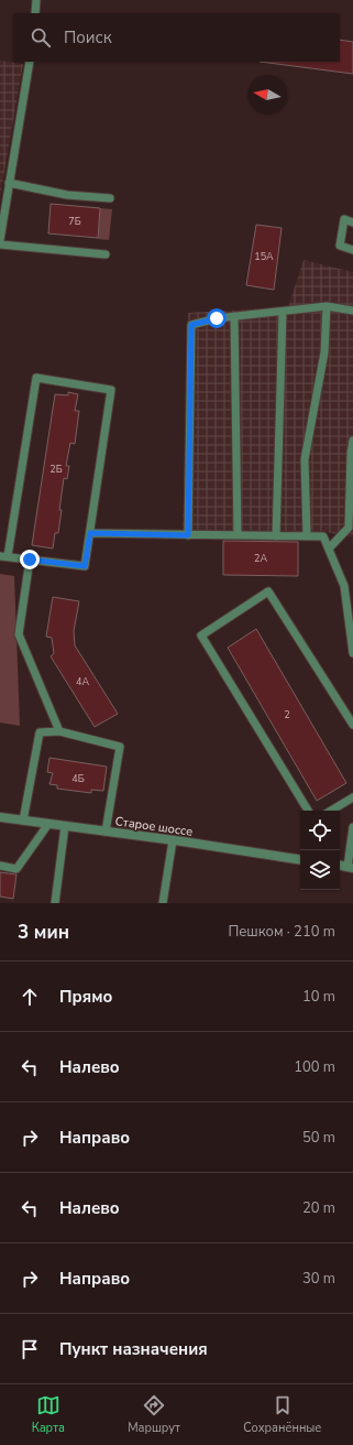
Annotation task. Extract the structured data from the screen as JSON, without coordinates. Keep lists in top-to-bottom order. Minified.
{"streets":{"street":["Старое шоссе"]},"house_numbers":["7Б","15А","2Б","2А","4А","2","4Б"],"north":"left","page":{"search":"Поиск","heading":["3 мин","Пешком · 210 m"],"list":[["Прямо","10 m"],["Налево","100 m"],["Направо","50 m"],["Налево","20 m"],["Направо","30 m"],"Пункт назначения"],"nav":["Карта","Маршрут","Сохранённые"]}}
